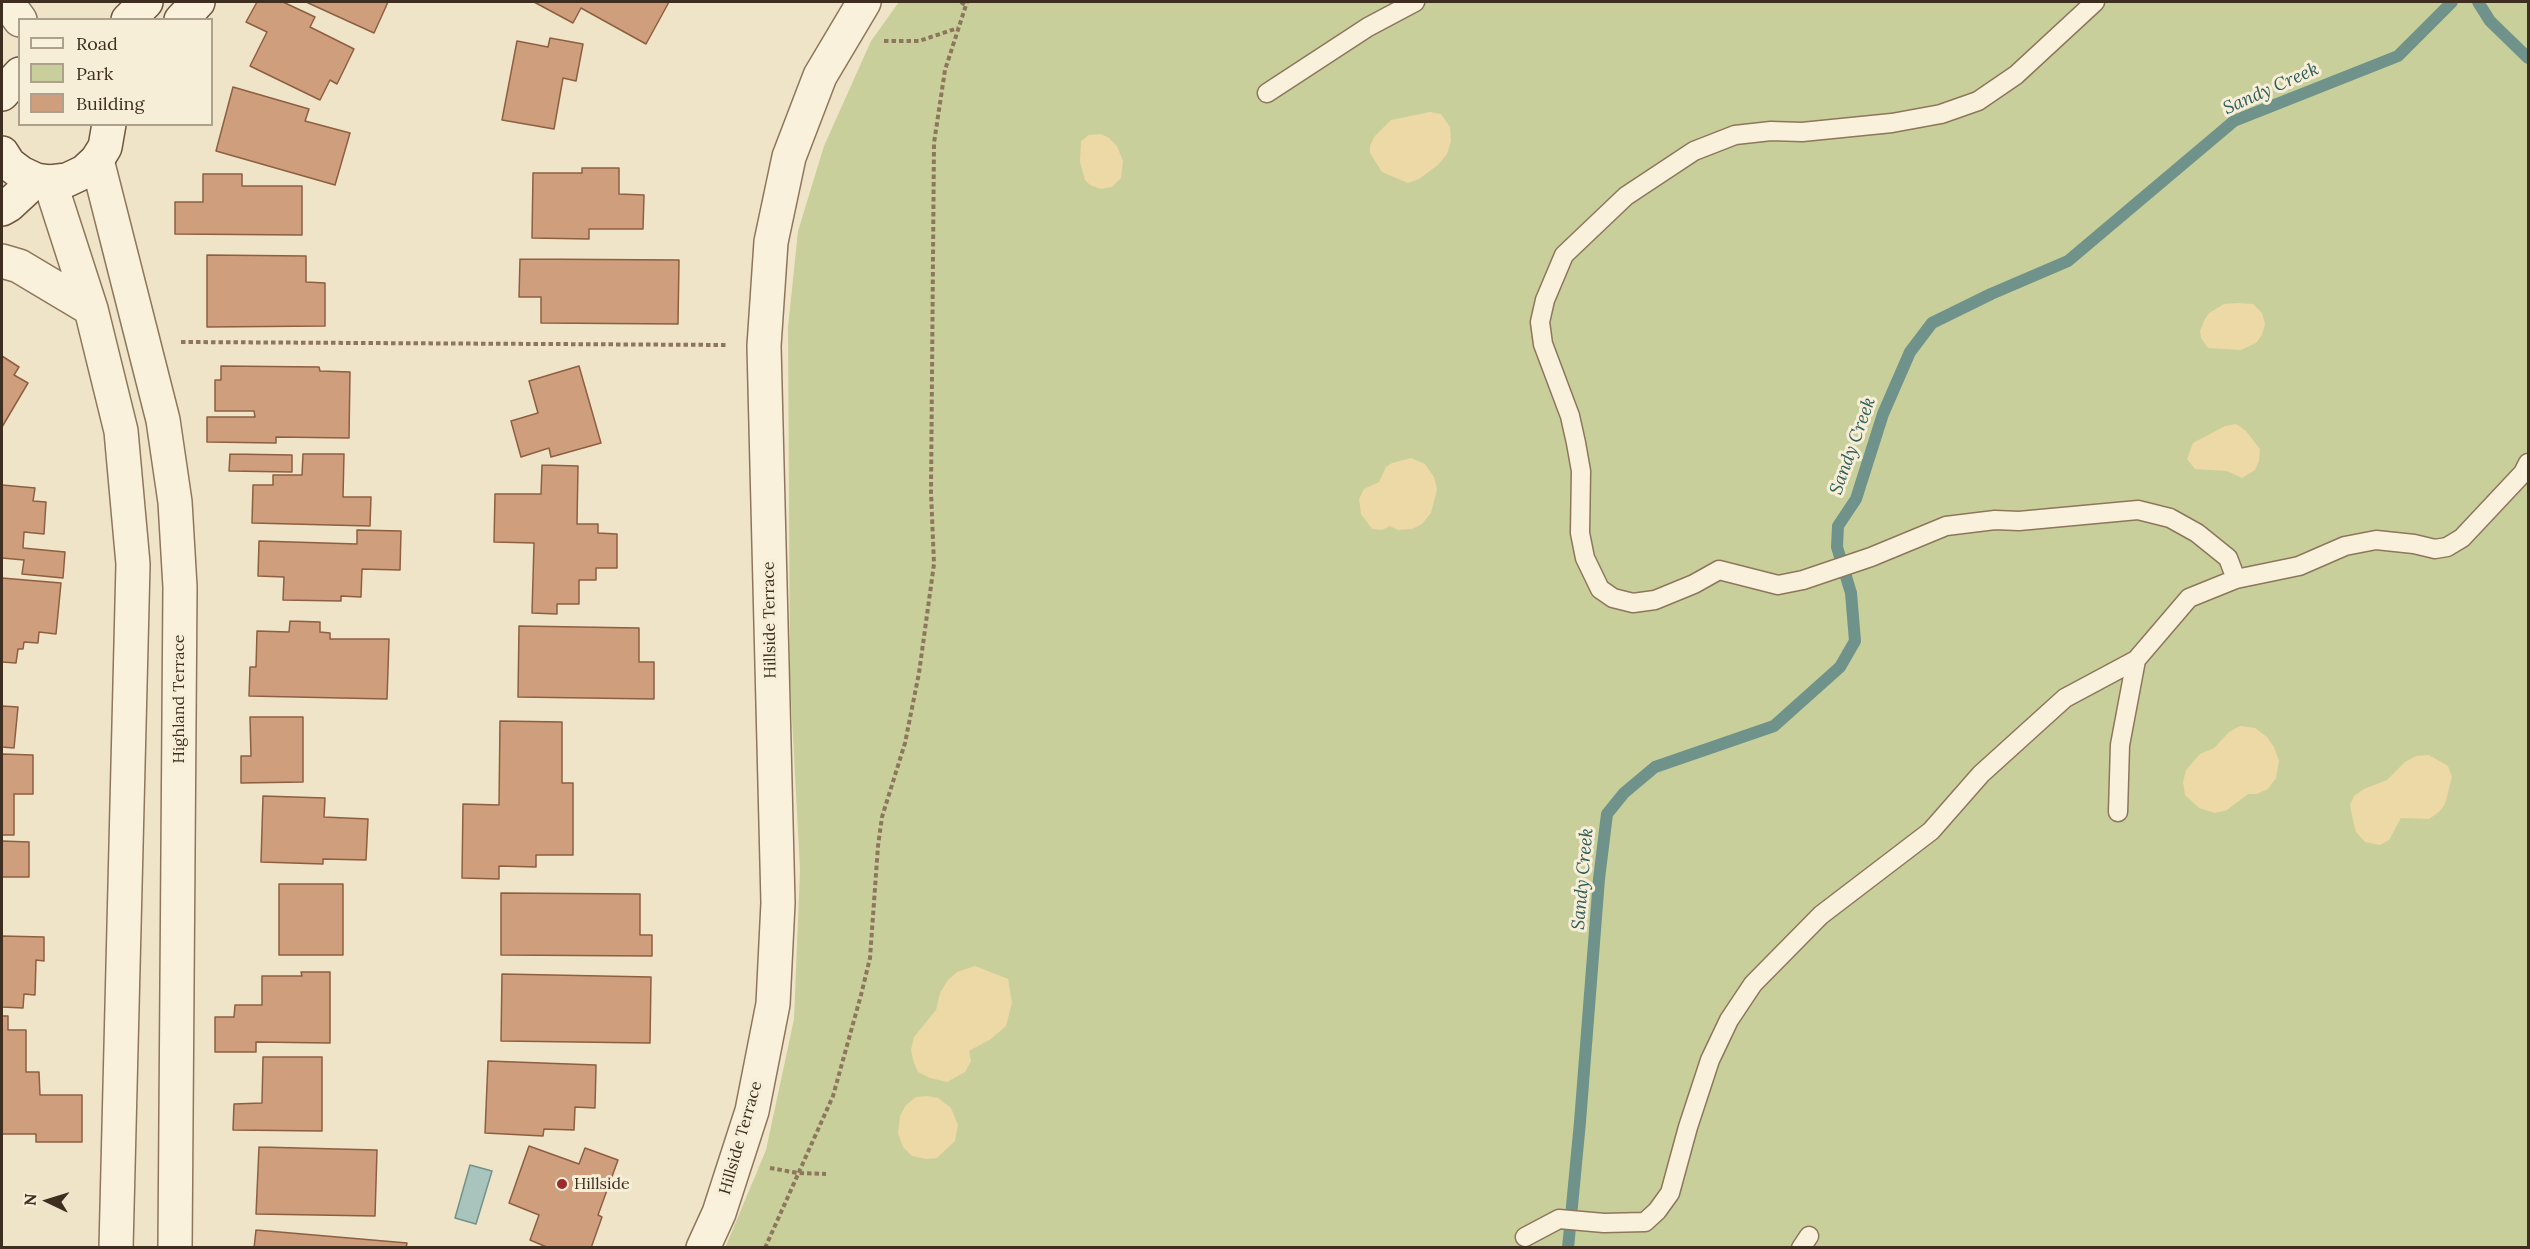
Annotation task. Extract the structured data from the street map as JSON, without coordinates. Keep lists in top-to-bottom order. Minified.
{"streets":{"street":["Hillside Terrace","Highland Terrace"]},"water":["Sandy Creek"],"places":["Hillside"],"legend":["Road","Park","Building"],"north":"left"}
